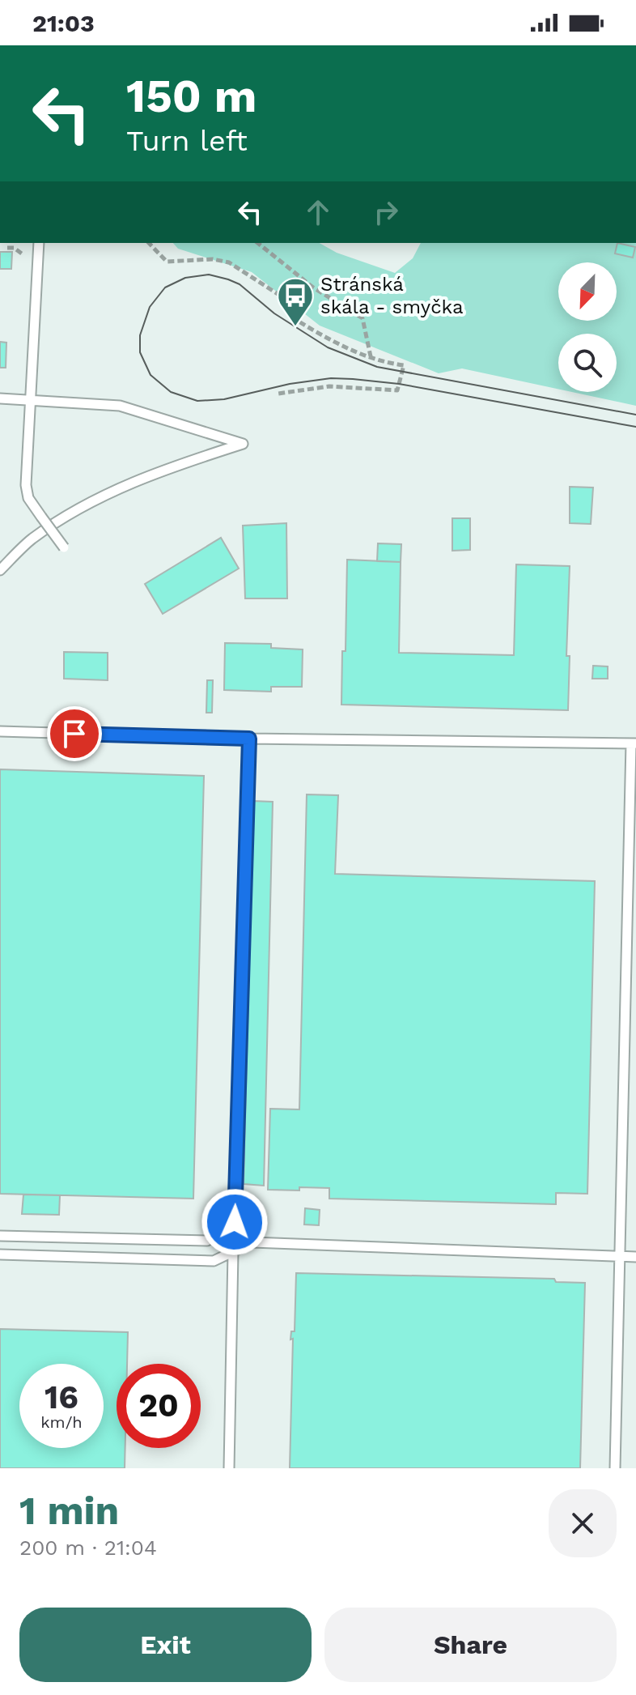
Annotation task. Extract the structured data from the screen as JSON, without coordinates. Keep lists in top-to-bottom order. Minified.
{"places":{"bus stop":["Stránská skála - smyčka"]},"north":"bottom left","page":{"status":"21:03","turn":["150 m","Turn left"],"speed":"16 km/h","limit":"20","heading":["1 min","200 m · 21:04"],"buttons":["Exit","Share"]}}
